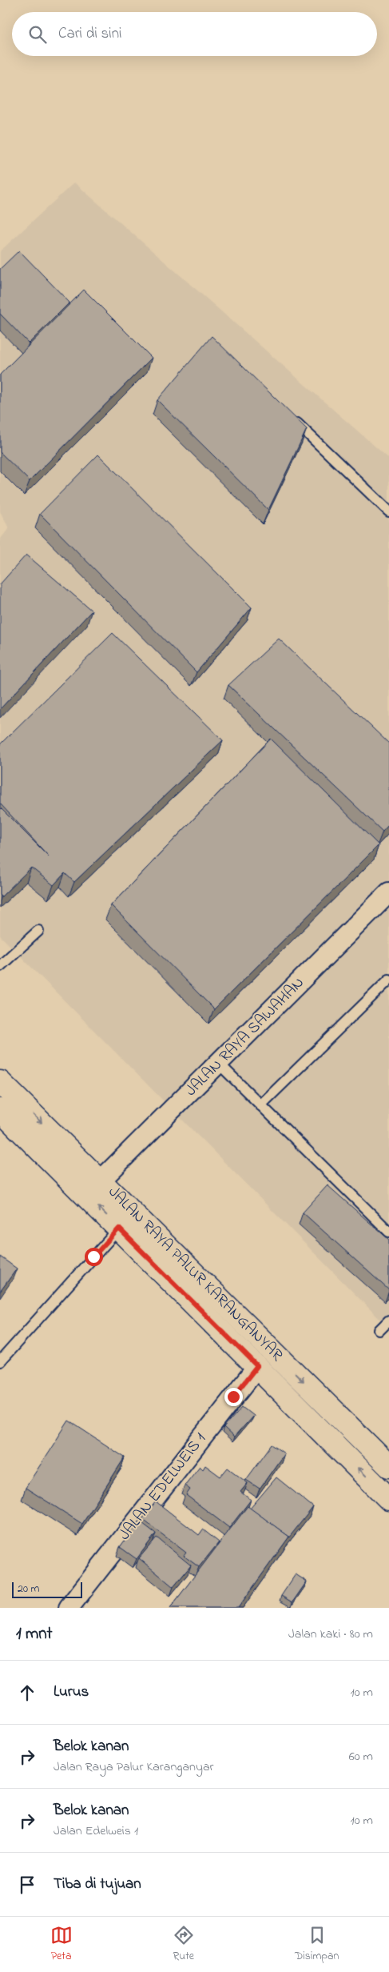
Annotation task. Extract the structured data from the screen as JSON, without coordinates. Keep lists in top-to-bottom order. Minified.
{"streets":{"main road":["JALAN RAYA PALUR KARANGANYAR"],"street":["JALAN RAYA SAWAHAN","JALAN EDELWEIS 1"]},"crossings":[["JALAN RAYA SAWAHAN","JALAN RAYA PALUR KARANGANYAR"],["JALAN RAYA PALUR KARANGANYAR","JALAN EDELWEIS 1"]],"scale_bar":"20 m","page":{"search":"Cari di sini","scale":"20 m","heading":["1 mnt","Jalan kaki · 80 m"],"list":[["Lurus","10 m"],["Belok kanan","Jalan Raya Palur Karanganyar","60 m"],["Belok kanan","Jalan Edelweis 1","10 m"],"Tiba di tujuan"],"nav":["Peta","Rute","Disimpan"]}}
